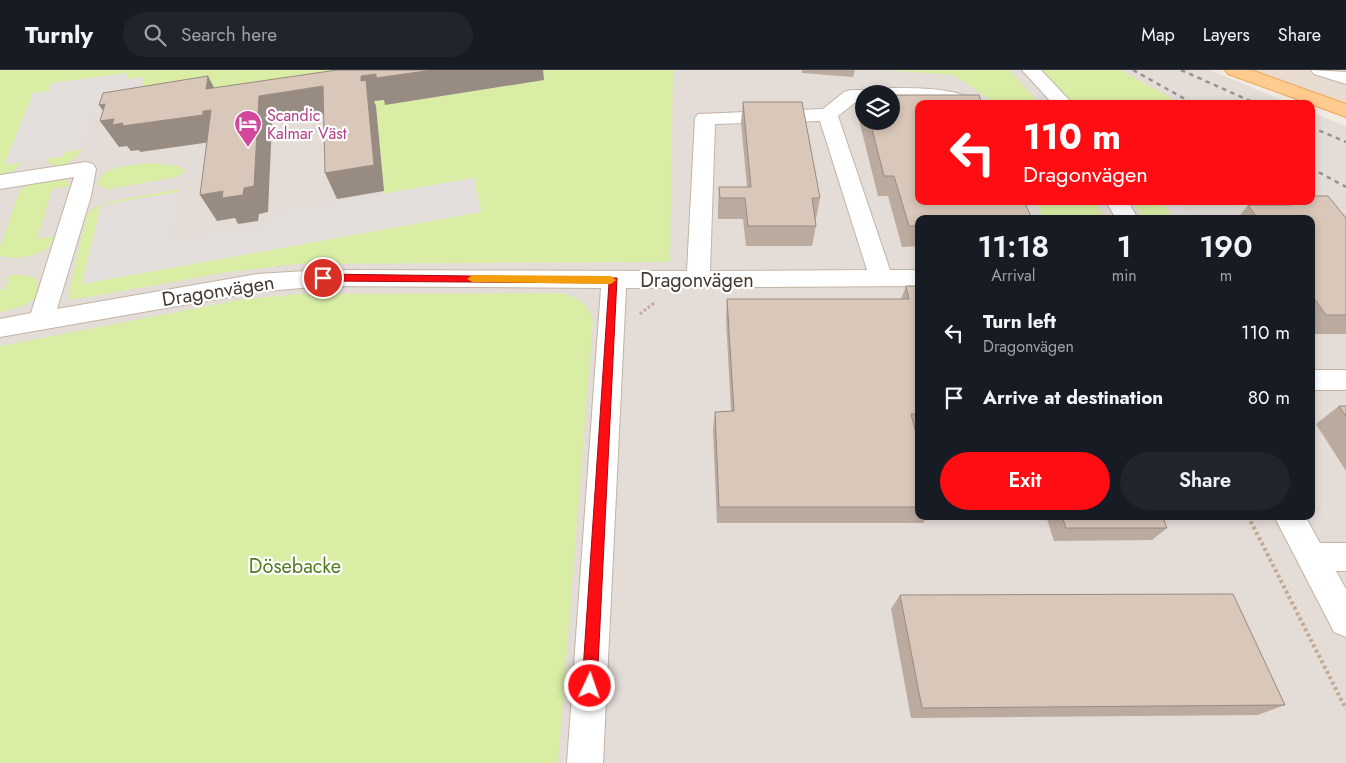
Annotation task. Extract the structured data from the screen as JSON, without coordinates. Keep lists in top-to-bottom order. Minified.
{"streets":{"street":["Dragonvägen"]},"parks":["Dösebacke"],"places":{"hotel":["Scandic Kalmar Väst"]},"page":{"header":"Turnly","search":"Search here","nav":["Map","Layers","Share"],"turn":["110 m","Dragonvägen"],"eta":["11:18","Arrival","1","min","190","m"],"list":[{"name":"Turn left","note":"Dragonvägen","value":"110 m"},{"name":"Arrive at destination","value":"80 m"}],"buttons":["Exit","Share"]}}
